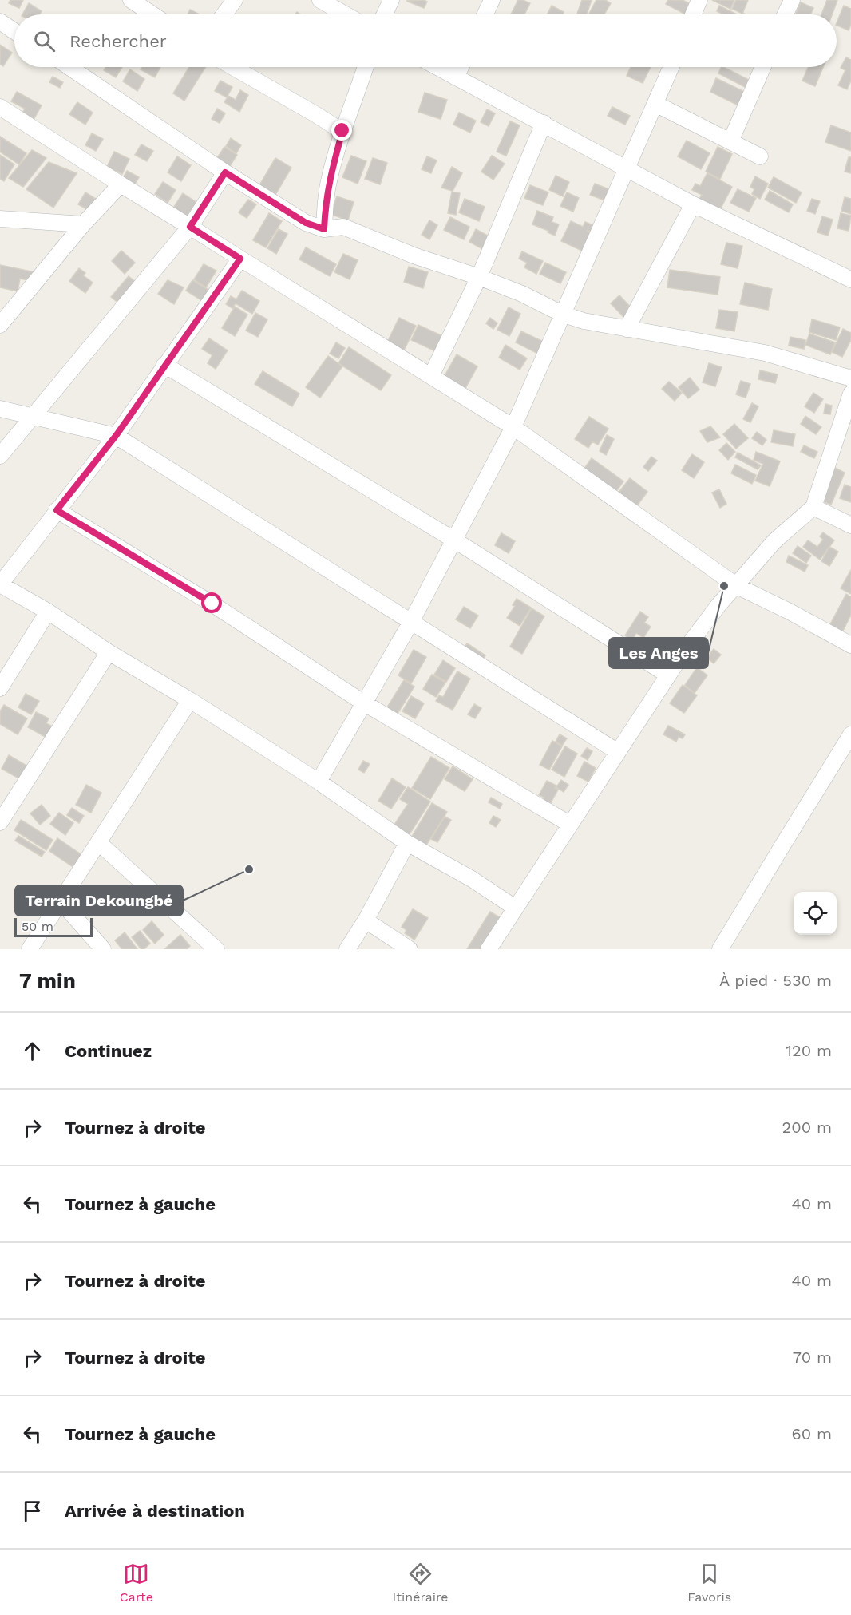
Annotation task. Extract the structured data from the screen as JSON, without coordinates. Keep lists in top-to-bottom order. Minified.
{"places":["Les Anges","Terrain Dekoungbé"],"scale_bar":"50 m","page":{"search":"Rechercher","scale":"50 m","heading":["7 min","À pied · 530 m"],"list":[["Continuez","120 m"],["Tournez à droite","200 m"],["Tournez à gauche","40 m"],["Tournez à droite","40 m"],["Tournez à droite","70 m"],["Tournez à gauche","60 m"],"Arrivée à destination"],"nav":["Carte","Itinéraire","Favoris"]}}
